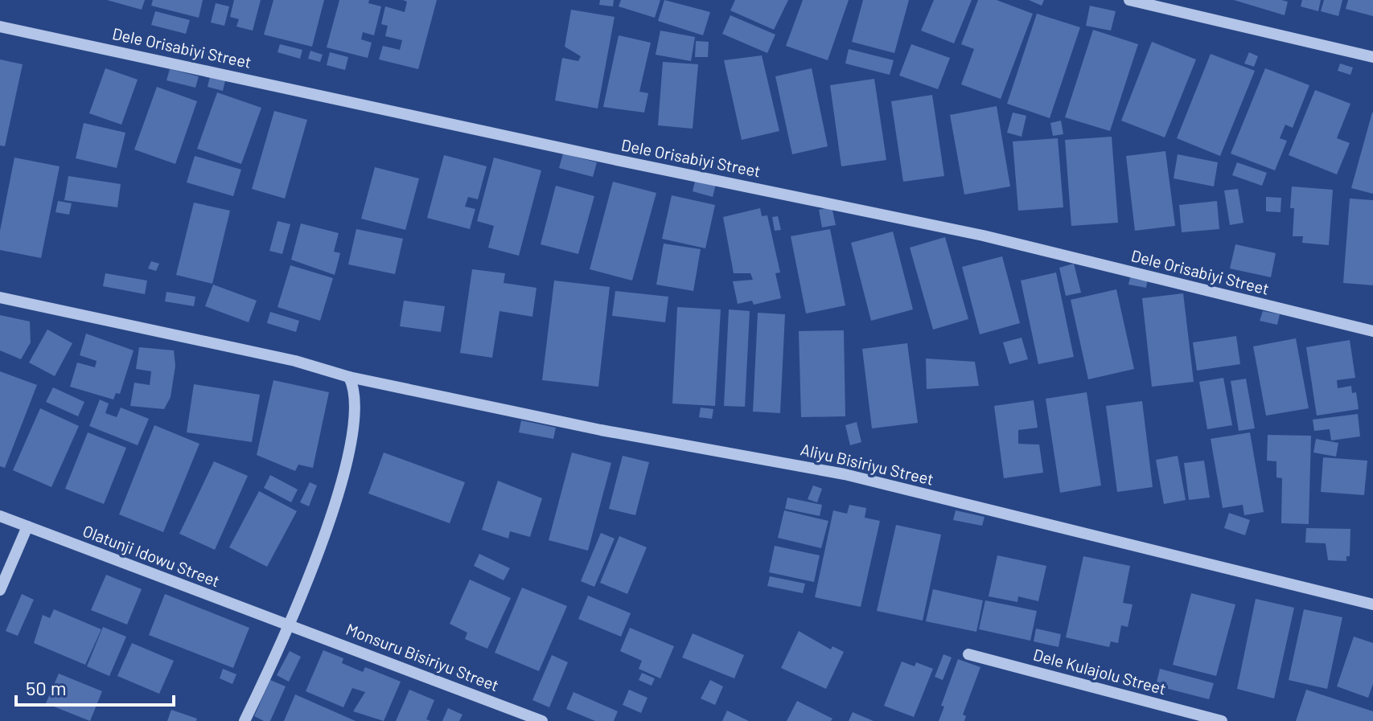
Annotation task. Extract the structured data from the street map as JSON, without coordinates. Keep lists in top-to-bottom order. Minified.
{"streets":{"street":["Dele Orisabiyi Street","Aliyu Bisiriyu Street","Olatunji Idowu Street","Monsuru Bisiriyu Street","Dele Kulajolu Street"]},"crossings":[["Olatunji Idowu Street","Monsuru Bisiriyu Street"]],"scale_bar":"50 m"}
